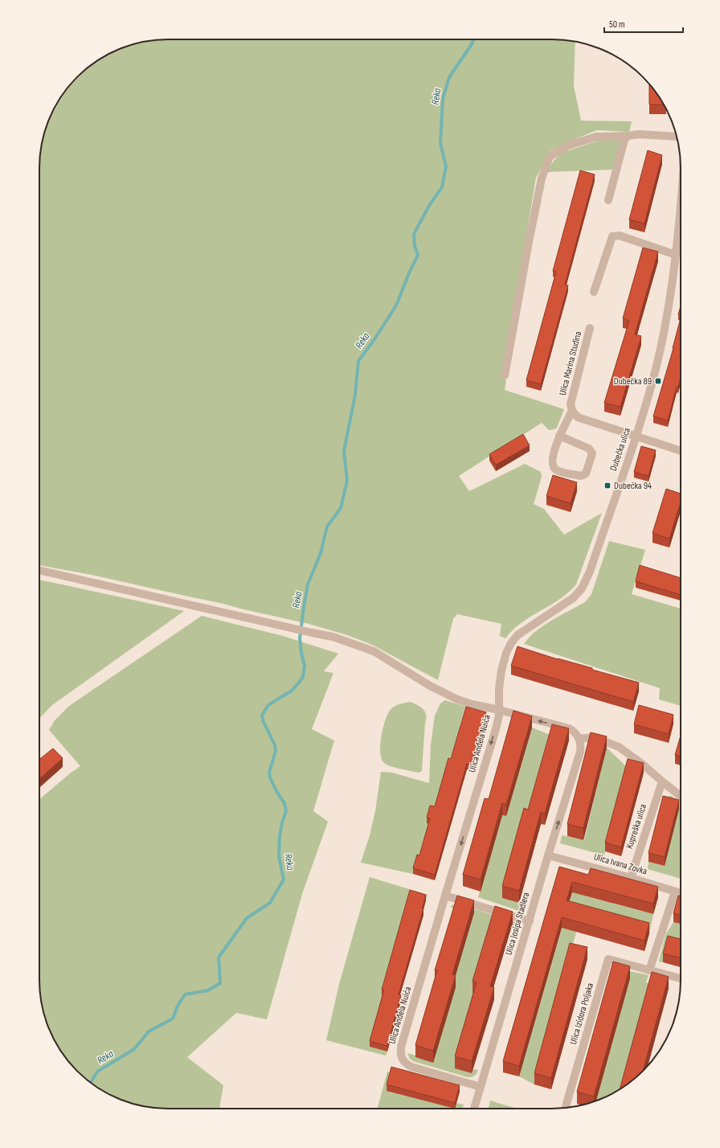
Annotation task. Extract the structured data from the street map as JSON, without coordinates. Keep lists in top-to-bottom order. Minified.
{"streets":{"street":["Ulica Marina Studina","Dubečka ulica","Ulica Anđela Nuića","Kupreška ulica","Ulica Ivana Zovka","Ulica Josipa Stadlera","Ulica Izidora Poljaka"]},"crossings":[["Dubečka ulica","Ulica Anđela Nuića"],["Ulica Anđela Nuića","Ulica Josipa Stadlera"],["Kupreška ulica","Ulica Ivana Zovka"],["Ulica Ivana Zovka","Ulica Josipa Stadlera"]],"water":["Reka"],"places":{"transit":["Dubečka 89","Dubečka 94"]},"scale_bar":"50 m"}
